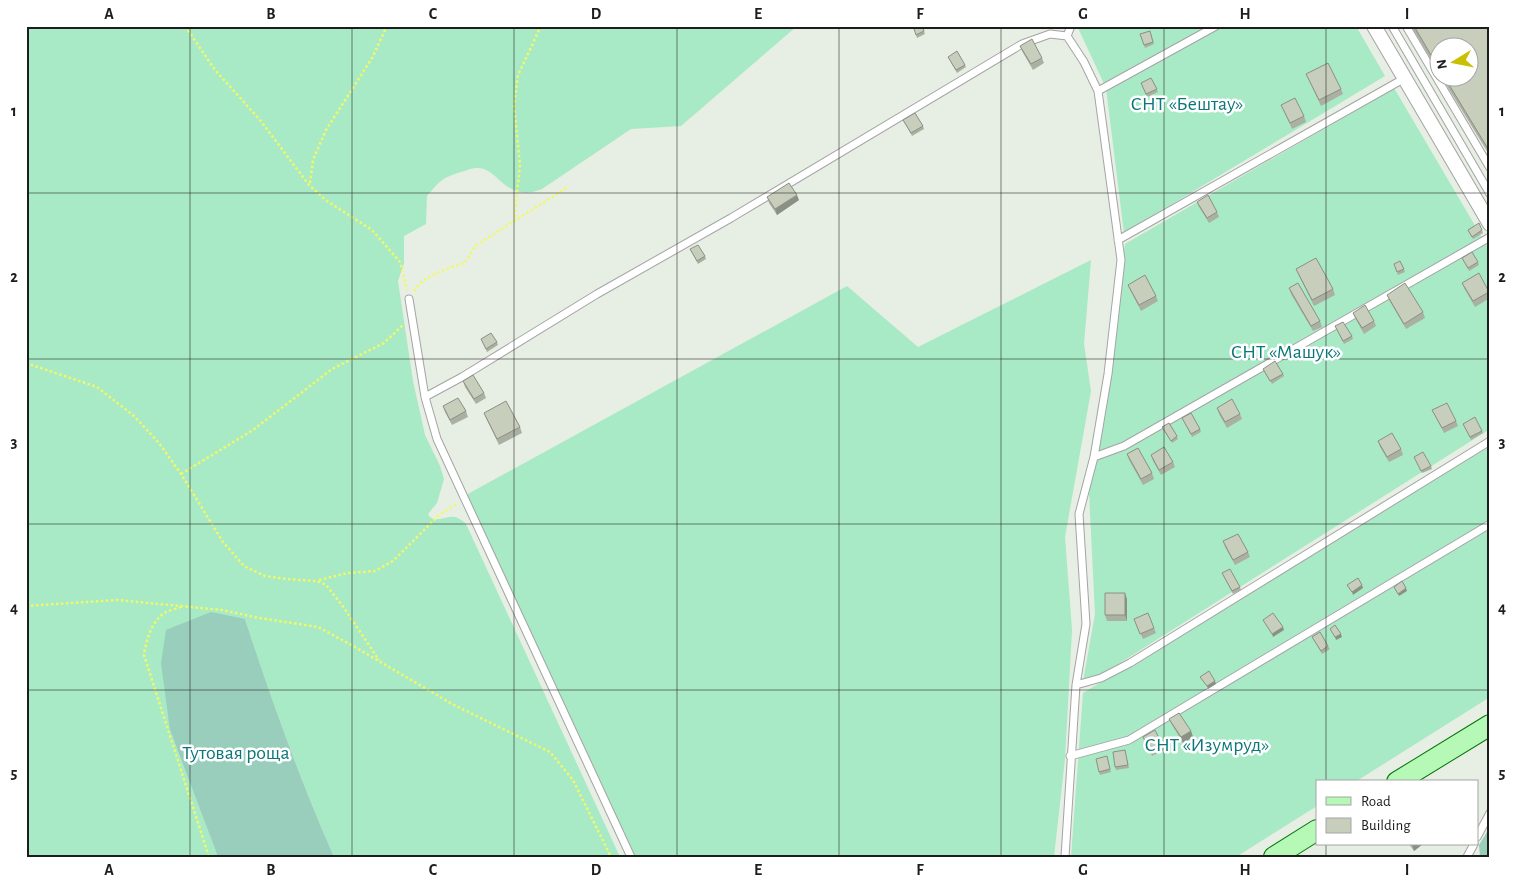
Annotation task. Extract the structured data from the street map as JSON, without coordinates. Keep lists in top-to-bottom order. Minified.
{"parks":["СНТ «Бештау»","СНТ «Машук»","СНТ «Изумруд»","Тутовая роща"],"legend":["Road","Building"],"north":"left","grid":{"columns":["A","B","C","D","E","F","G","H","I"],"rows":["1","2","3","4","5"]}}
